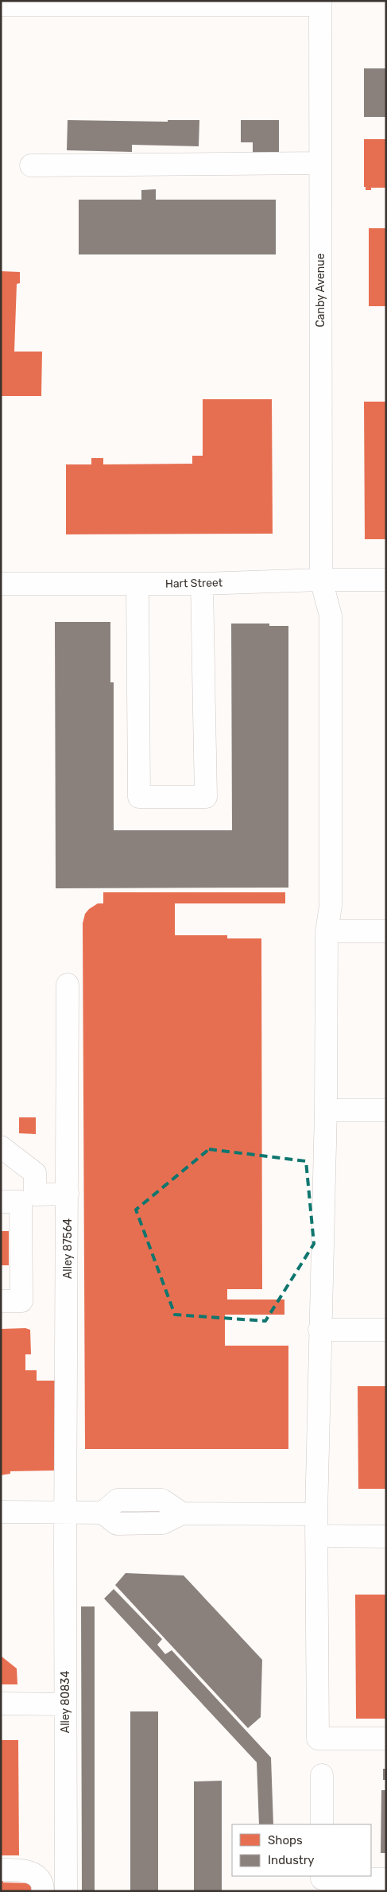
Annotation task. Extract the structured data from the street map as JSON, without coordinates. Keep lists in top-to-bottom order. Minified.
{"streets":{"street":["Canby Avenue","Hart Street","Alley 87564","Alley 80834"]},"crossings":[["Canby Avenue","Hart Street"],["Alley 87564","Alley 80834"]],"legend":["Shops","Industry"]}
